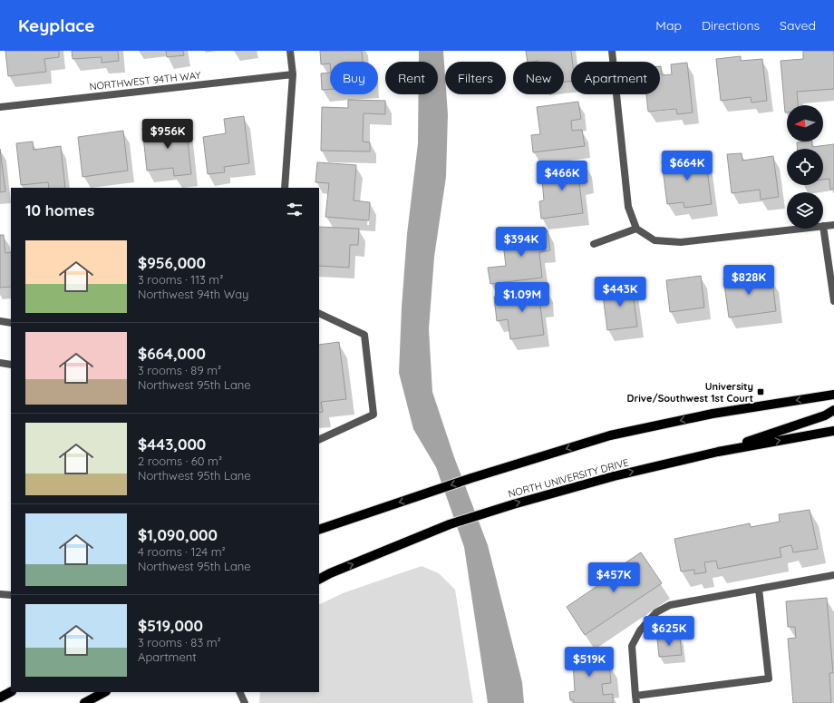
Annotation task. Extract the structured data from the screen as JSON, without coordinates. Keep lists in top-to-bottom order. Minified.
{"streets":{"main road":["NORTH UNIVERSITY DRIVE"],"street":["NORTHWEST 94TH WAY"]},"places":{"transit":["University Drive/Southwest 1st Court"]},"north":"left","page":{"header":"Keyplace","nav":["Map","Directions","Saved"],"chip":["Buy","Rent","Filters","New","Apartment"],"price":["$956K","$664K","$466K","$394K","$828K","$443K","$1.09M","$457K","$625K","$519K"],"heading":"10 homes","list":[{"name":"$956,000","note":"3 rooms · 113 m² · Northwest 94th Way"},{"name":"$664,000","note":"3 rooms · 89 m² · Northwest 95th Lane"},{"name":"$443,000","note":"2 rooms · 60 m² · Northwest 95th Lane"},{"name":"$1,090,000","note":"4 rooms · 124 m² · Northwest 95th Lane"},{"name":"$519,000","note":"3 rooms · 83 m² · Apartment"}]}}
